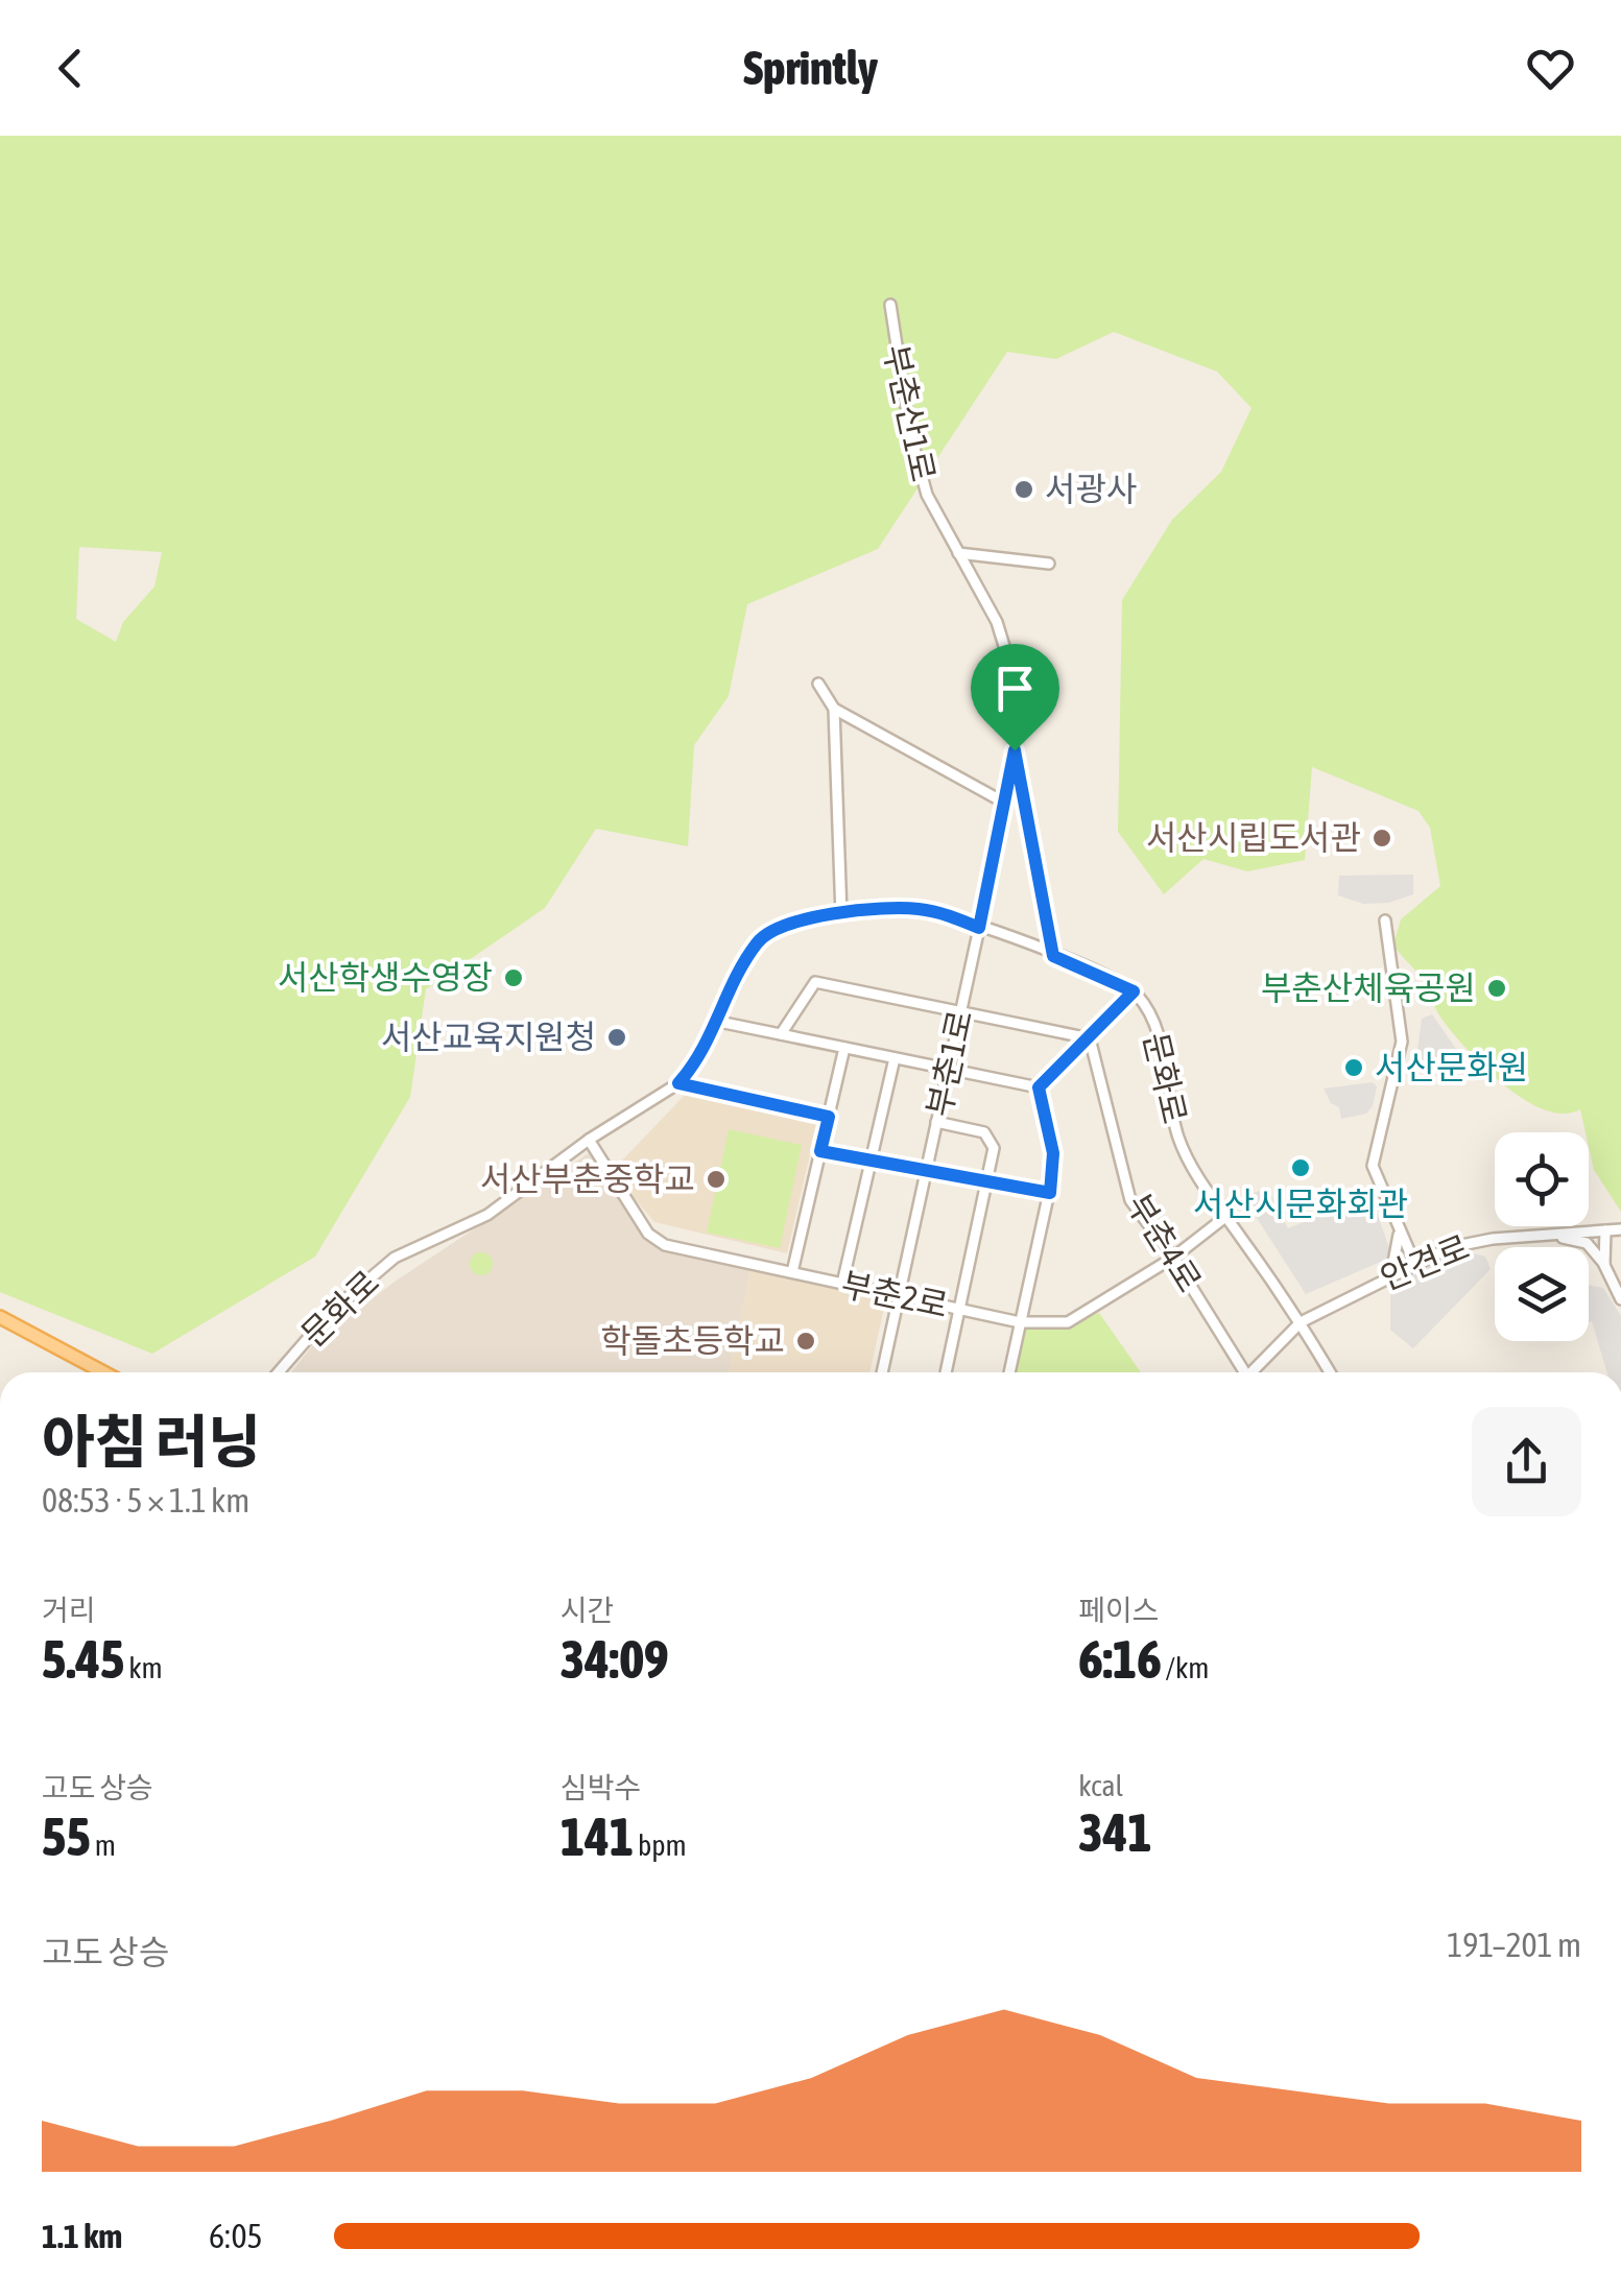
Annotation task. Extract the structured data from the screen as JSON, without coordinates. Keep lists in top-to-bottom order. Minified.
{"streets":{"street":["부춘산1로","부춘1로","문화로","부춘4로","안견로","부춘2로"]},"crossings":[["부춘산1로","부춘1로"],["부춘산1로","문화로"],["부춘1로","문화로"],["부춘1로","부춘2로"],["문화로","안견로"],["문화로","부춘2로"],["부춘4로","부춘2로"]],"places":["서광사","서산시립도서관","서산학생수영장","부춘산체육공원","서산교육지원청","서산문화원","서산시문화회관","서산부춘중학교","학돌초등학교"],"page":{"header":"Sprintly","heading":["아침 러닝","08:53 · 5 × 1.1 km"],"stats":[["거리","5.45 km"],["시간","34:09"],["페이스","6:16 /km"],["고도 상승","55 m"],["심박수","141 bpm"],["kcal","341"]],"chart":["고도 상승","191–201 m"],"list":[{"name":"1.1 km","note":"6:05"}]}}
